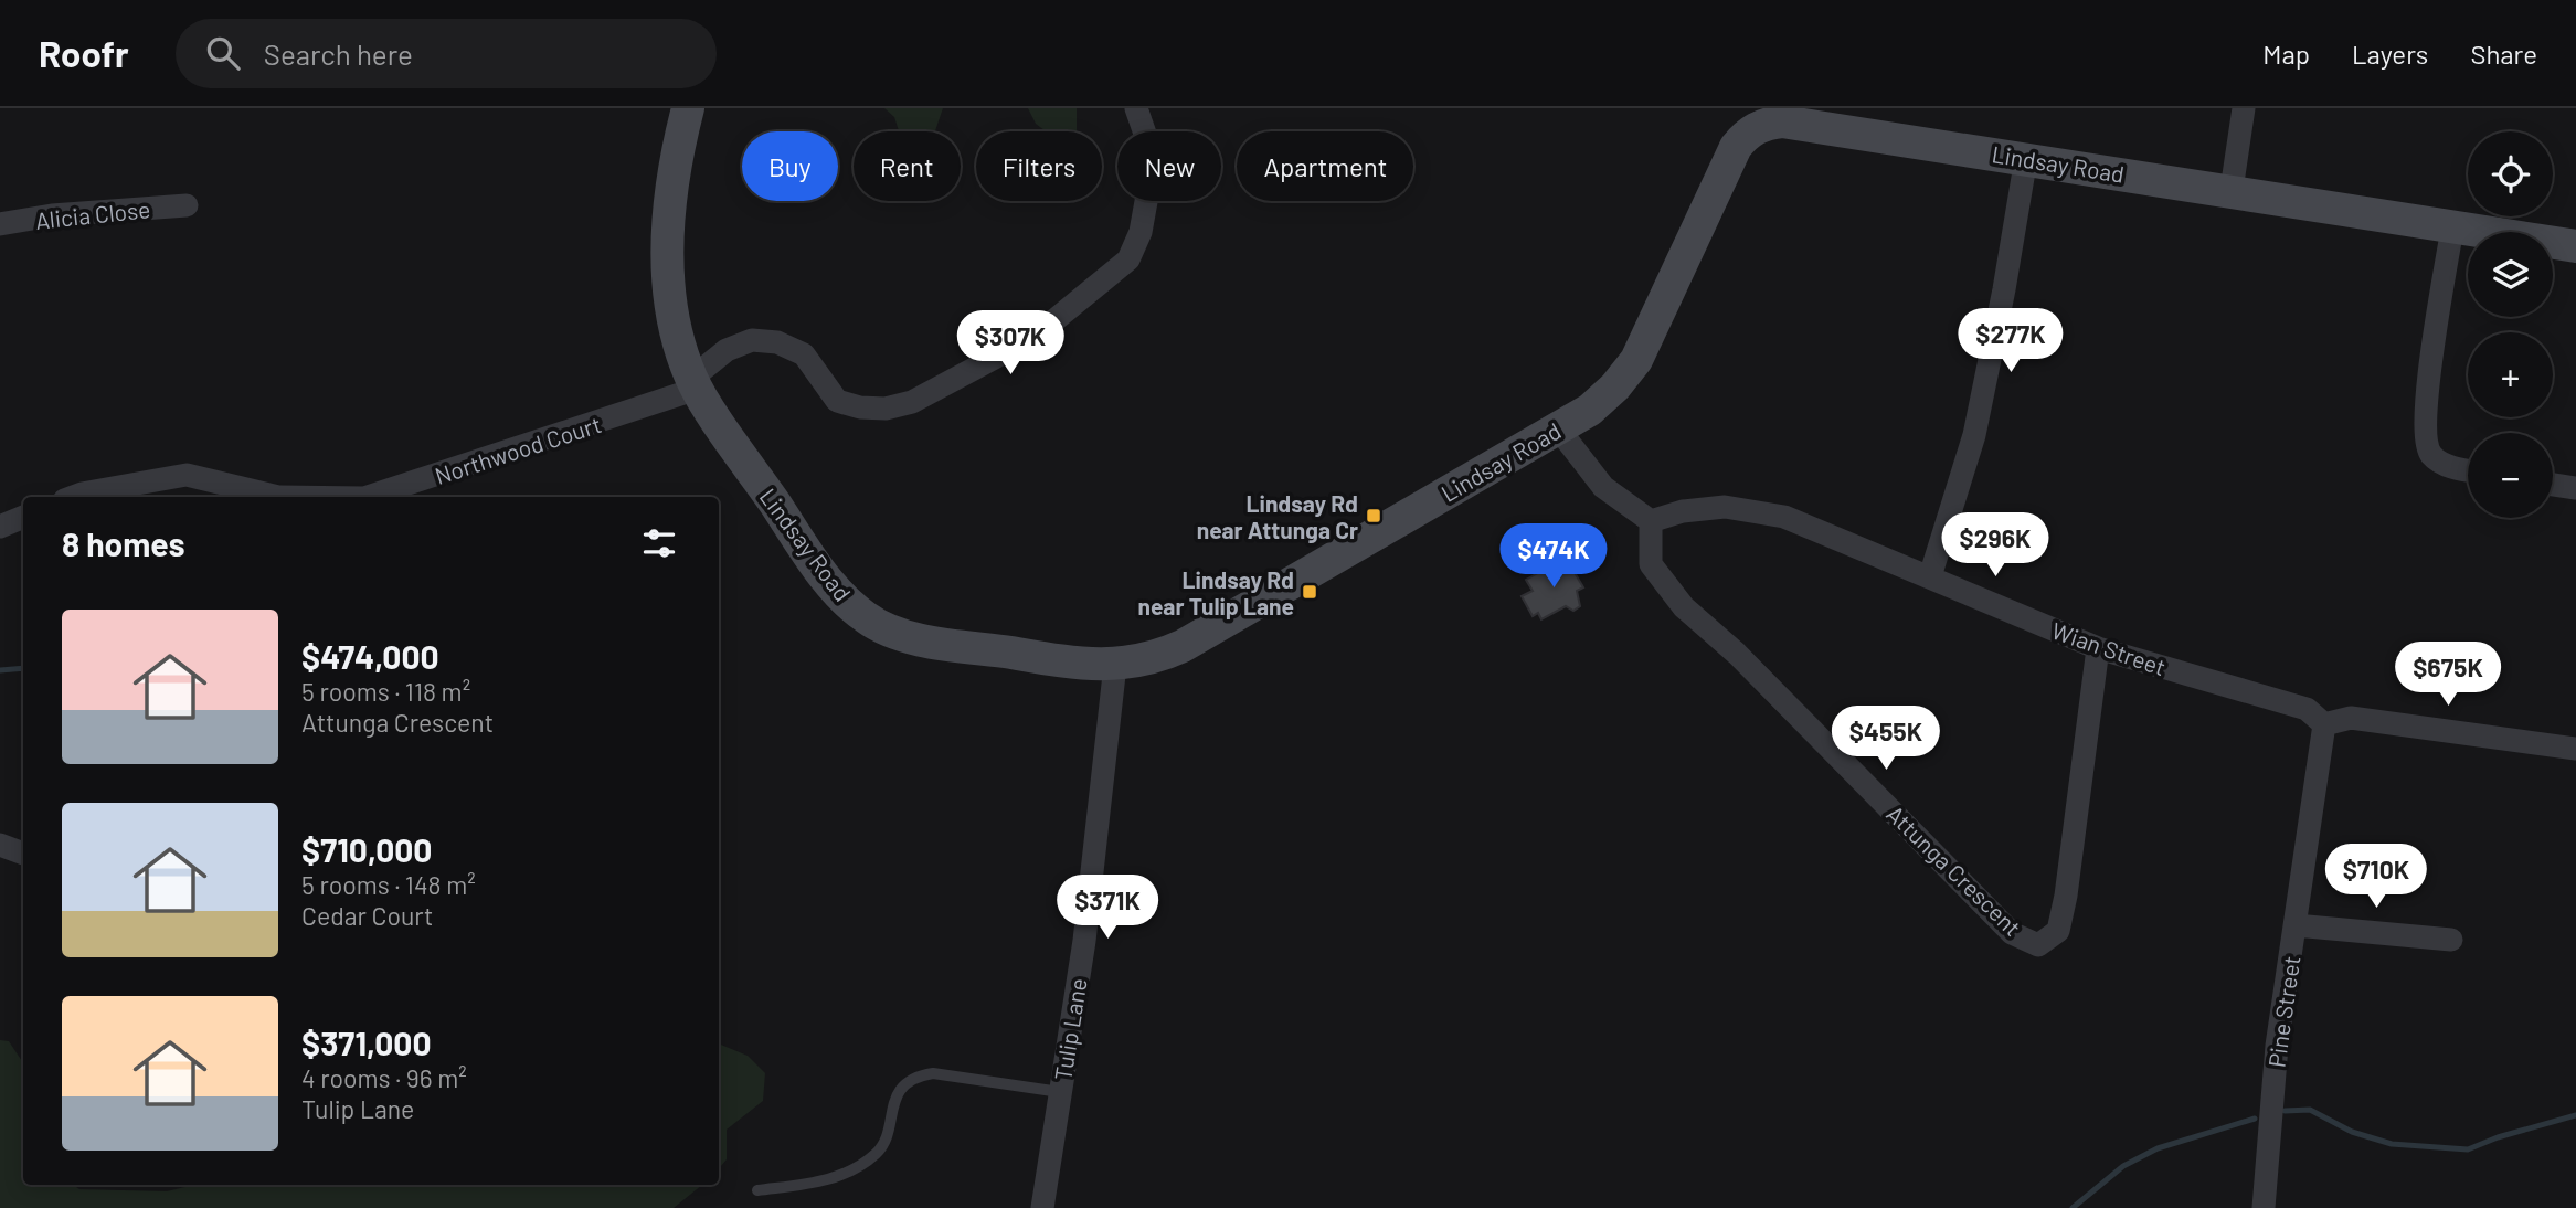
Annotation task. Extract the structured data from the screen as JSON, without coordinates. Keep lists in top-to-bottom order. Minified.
{"streets":{"street":["Lindsay Road","Alicia Close","Northwood Court","Wian Street","Attunga Crescent","Pine Street","Tulip Lane"]},"crossings":[["Lindsay Road","Northwood Court"],["Lindsay Road","Tulip Lane"],["Wian Street","Attunga Crescent"],["Wian Street","Pine Street"]],"places":{"transit":["Lindsay Rd near Attunga Cr","Lindsay Rd near Tulip Lane"]},"page":{"header":"Roofr","search":"Search here","nav":["Map","Layers","Share"],"map_buttons":["+","−"],"chip":["Buy","Rent","Filters","New","Apartment"],"price":["$277K","$307K","$296K","$474K","$675K","$455K","$710K","$371K"],"heading":"8 homes","list":[{"name":"$474,000","note":"5 rooms · 118 m² · Attunga Crescent"},{"name":"$710,000","note":"5 rooms · 148 m² · Cedar Court"},{"name":"$371,000","note":"4 rooms · 96 m² · Tulip Lane"}]}}
